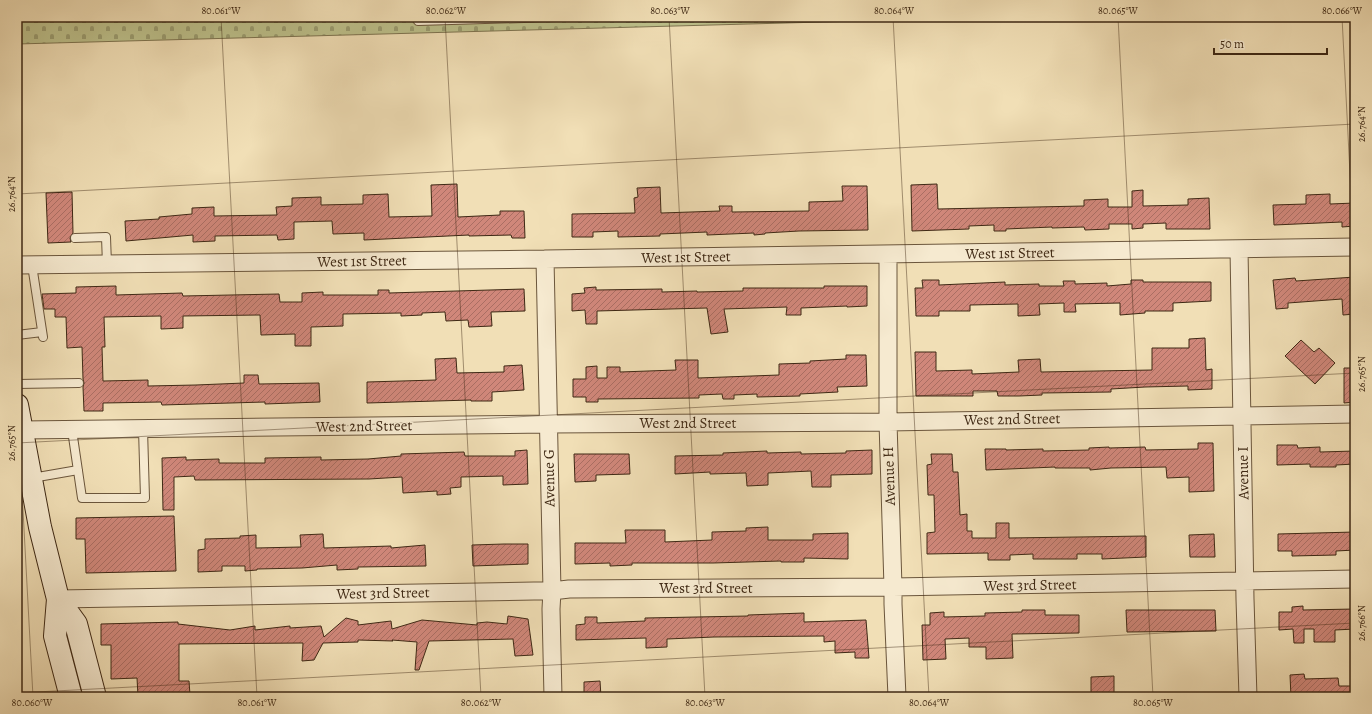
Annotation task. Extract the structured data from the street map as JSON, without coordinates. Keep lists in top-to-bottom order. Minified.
{"streets":{"street":["West 1st Street","West 2nd Street","Avenue I","Avenue H","Avenue G","West 3rd Street"]},"crossings":[["West 1st Street","Avenue I"],["West 1st Street","Avenue H"],["West 1st Street","Avenue G"],["West 2nd Street","Avenue I"],["West 2nd Street","Avenue H"],["West 2nd Street","Avenue G"],["Avenue I","West 3rd Street"],["Avenue H","West 3rd Street"],["Avenue G","West 3rd Street"]],"scale_bar":"50 m","coordinates":["80.061°W","80.062°W","80.063°W","80.064°W","80.065°W","80.066°W","26.764°N","26.765°N","26.766°N","80.060°W"]}
